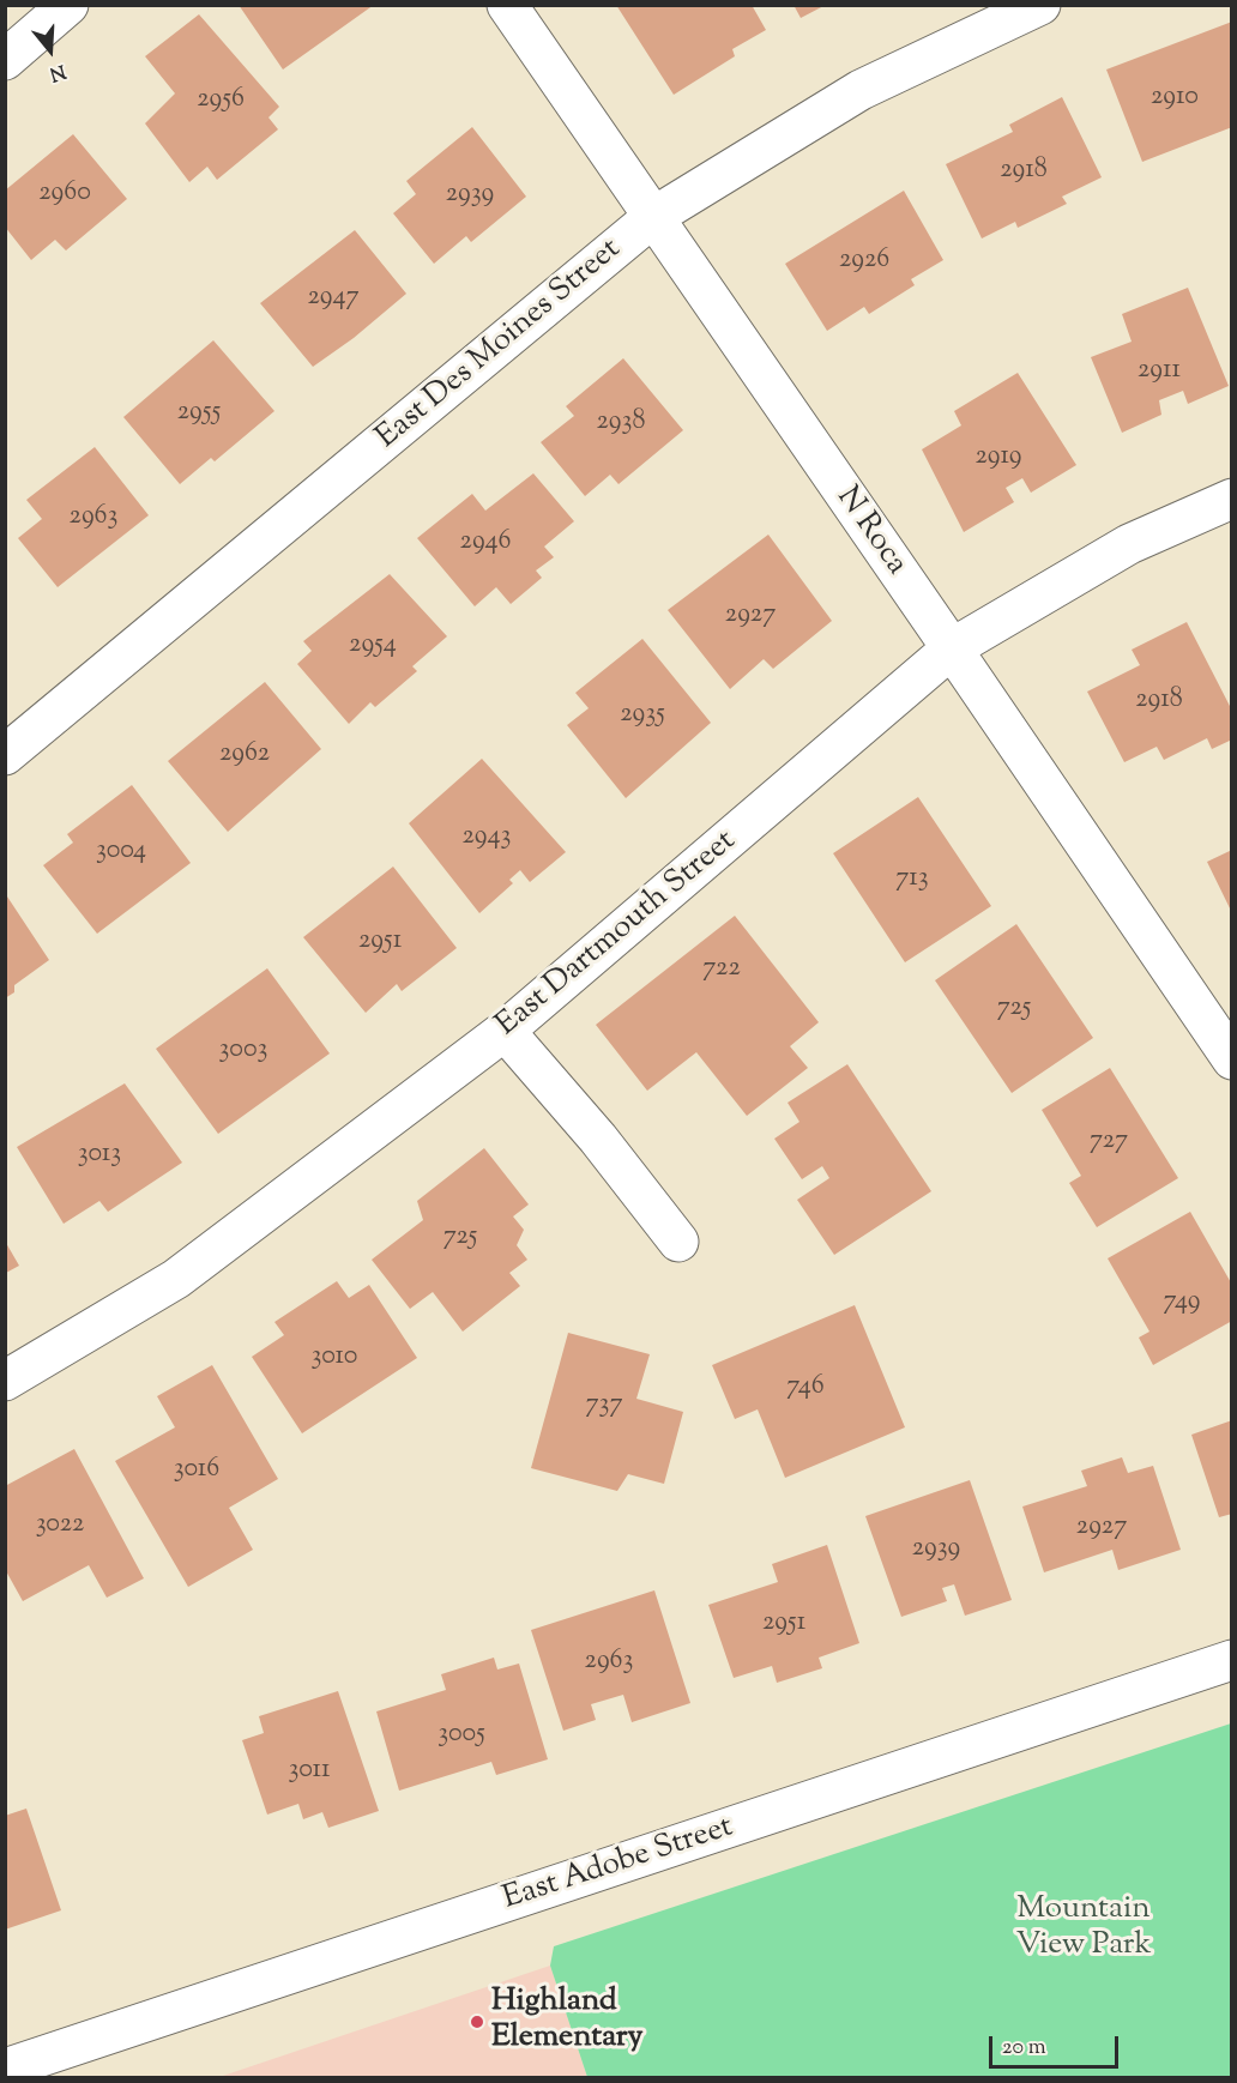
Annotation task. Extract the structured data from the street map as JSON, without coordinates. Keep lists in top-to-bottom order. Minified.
{"streets":{"street":["East Des Moines Street","N Roca","East Dartmouth Street","East Adobe Street"]},"crossings":[["East Des Moines Street","N Roca"],["N Roca","East Dartmouth Street"]],"parks":["Mountain View Park"],"places":["Highland Elementary"],"house_numbers":["2910","2956","2918","2960","2939","2926","2947","2911","2955","2938","2919","2963","2946","2927","2954","2918","2935","2962","2943","3004","713","2951","722","725","3003","727","3013","725","749","3010","746","737","3016","3022","2927","2939","2951","2963","3005","3011"],"scale_bar":"20 m","north":"bottom"}
